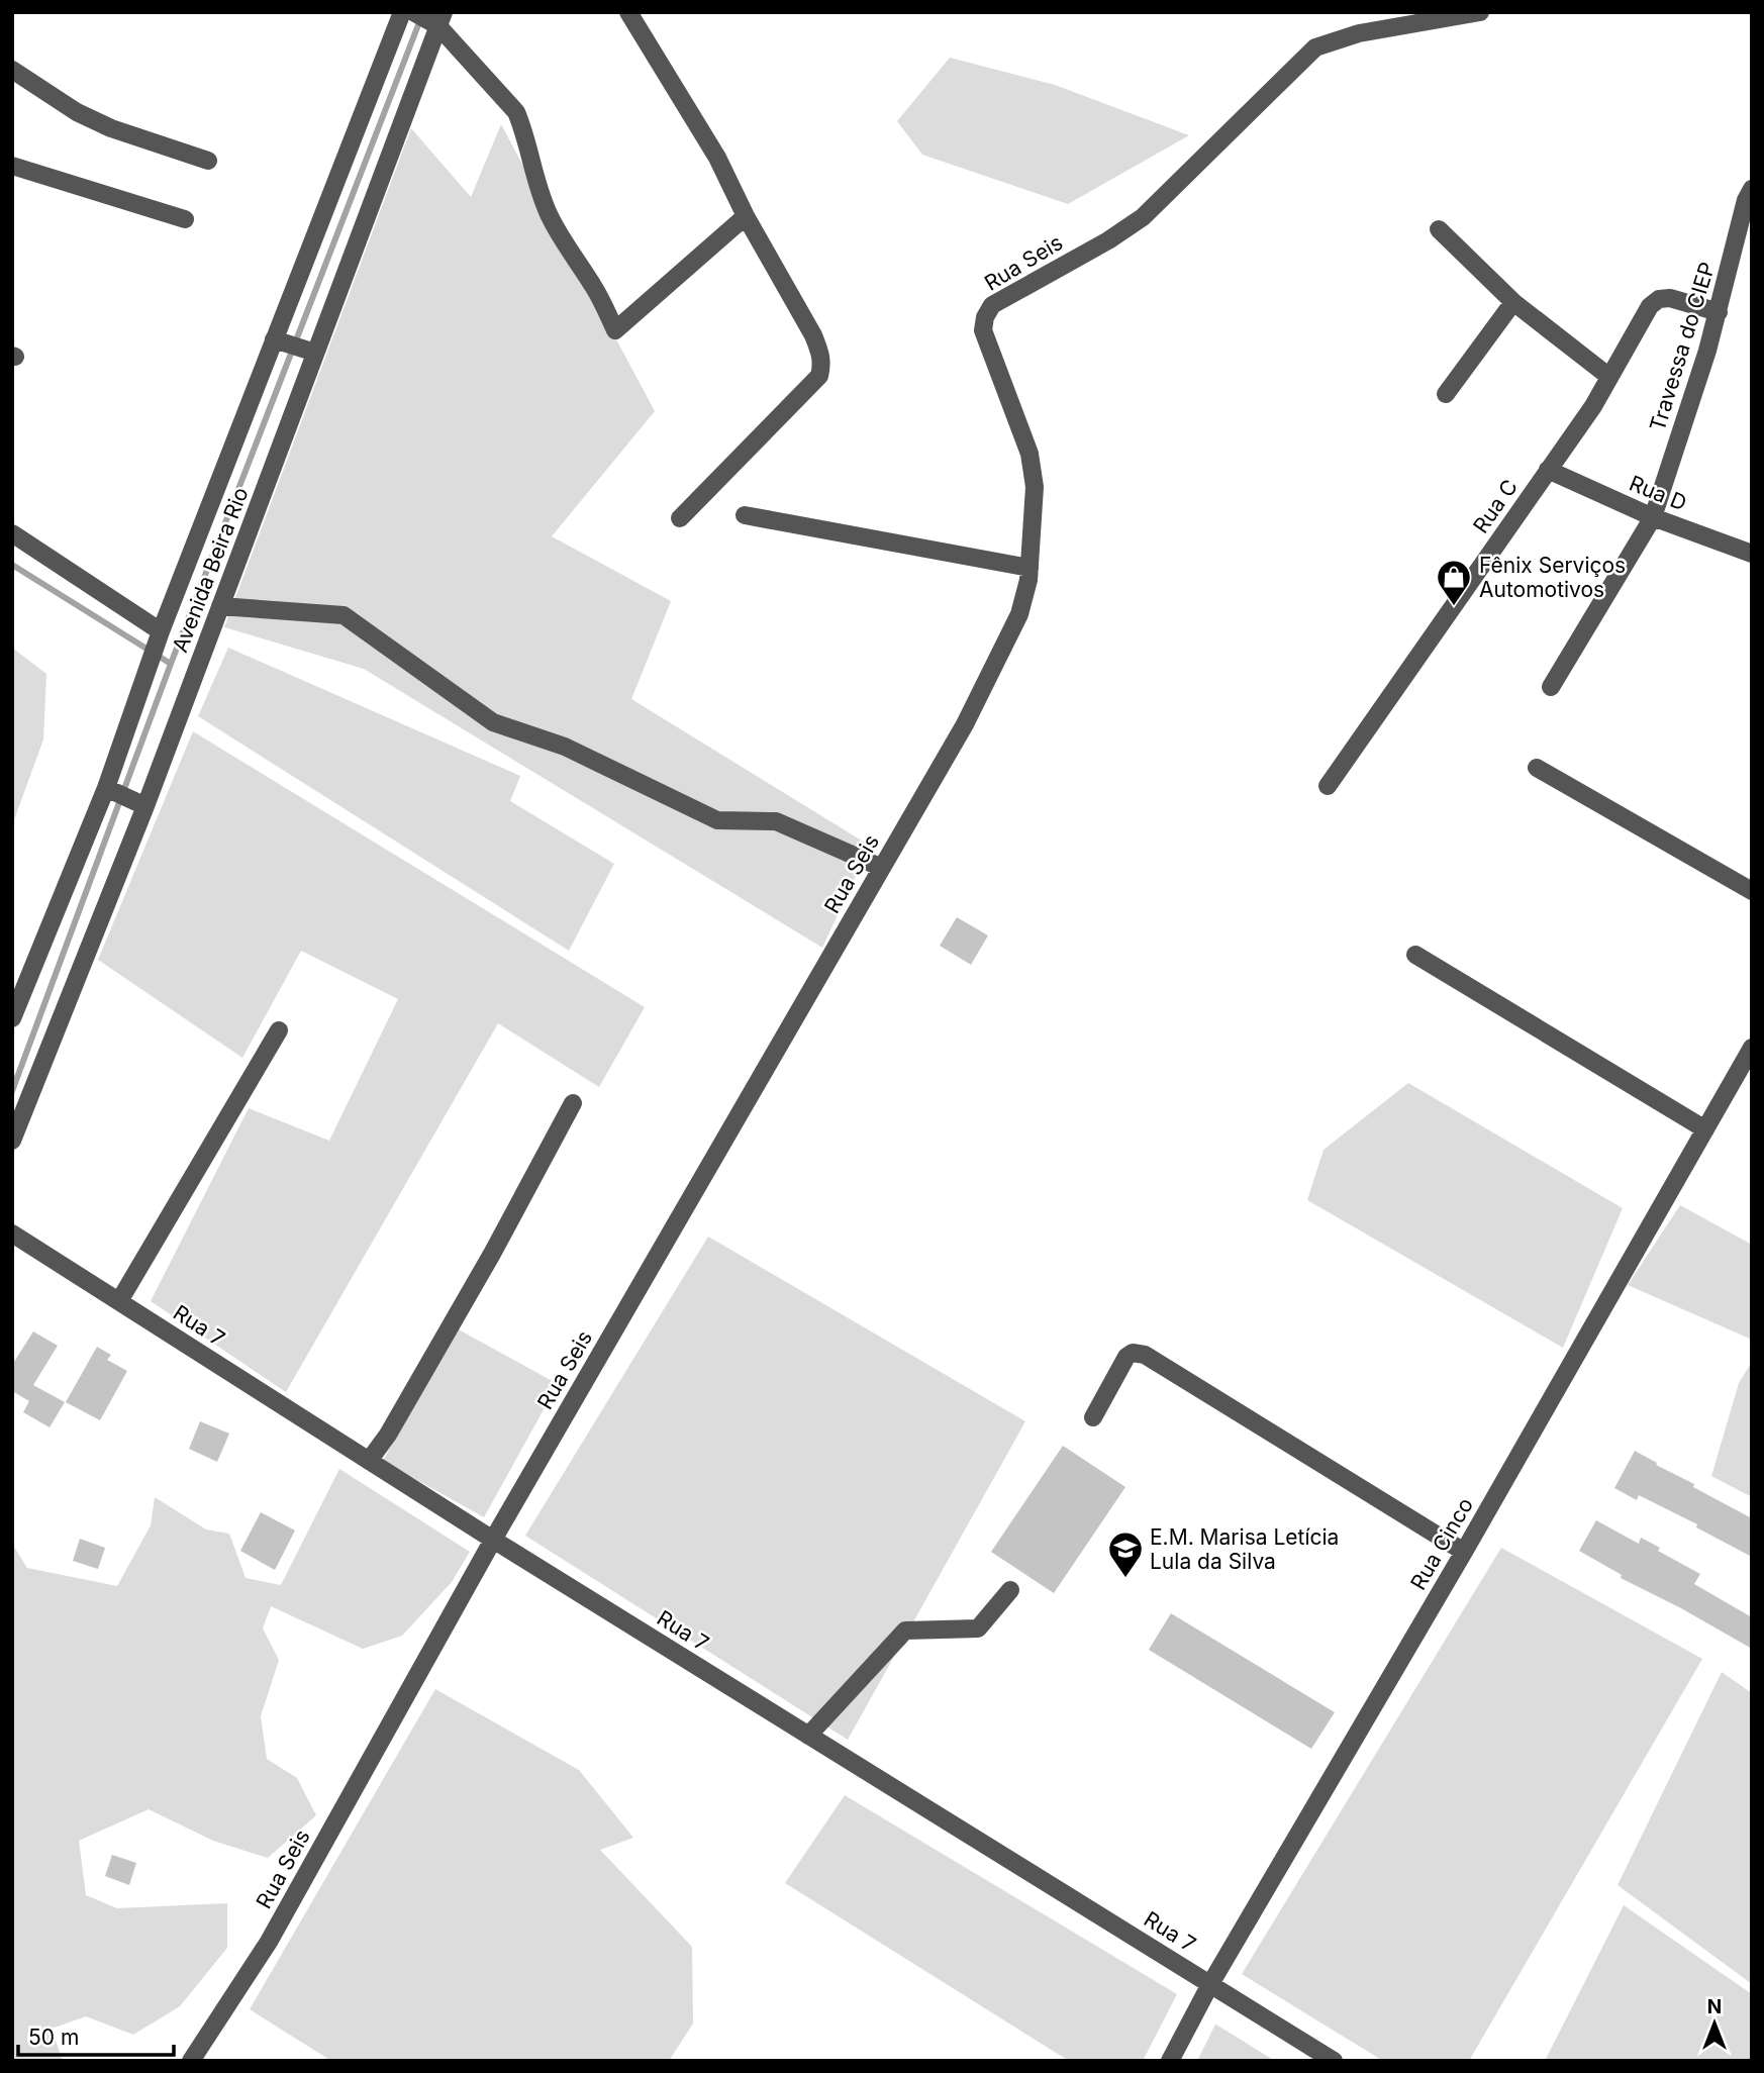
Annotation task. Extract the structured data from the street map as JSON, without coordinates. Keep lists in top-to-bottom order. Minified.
{"streets":{"street":["Rua Seis","Travessa do CIEP","Rua D","Rua C","Avenida Beira Rio","Rua 7","Rua Cinco"]},"crossings":[["Rua Seis","Rua 7"],["Travessa do CIEP","Rua D"],["Travessa do CIEP","Rua C"],["Rua D","Rua C"],["Rua 7","Rua Cinco"]],"places":{"shop":["Fênix Serviços Automotivos"],"school or university":["E.M. Marisa Letícia Lula da Silva"]},"scale_bar":"50 m","north":"top"}
